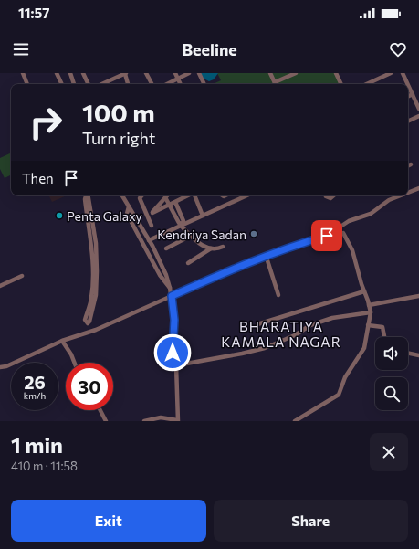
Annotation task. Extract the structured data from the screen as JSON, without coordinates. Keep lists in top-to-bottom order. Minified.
{"districts":["BHARATIYA KAMALA NAGAR"],"places":["Penta Galaxy","Kendriya Sadan"],"page":{"status":"11:57","header":"Beeline","turn":["100 m","Turn right"],"then":"Then","speed":"26 km/h","limit":"30","heading":["1 min","410 m · 11:58"],"buttons":["Exit","Share"]}}
